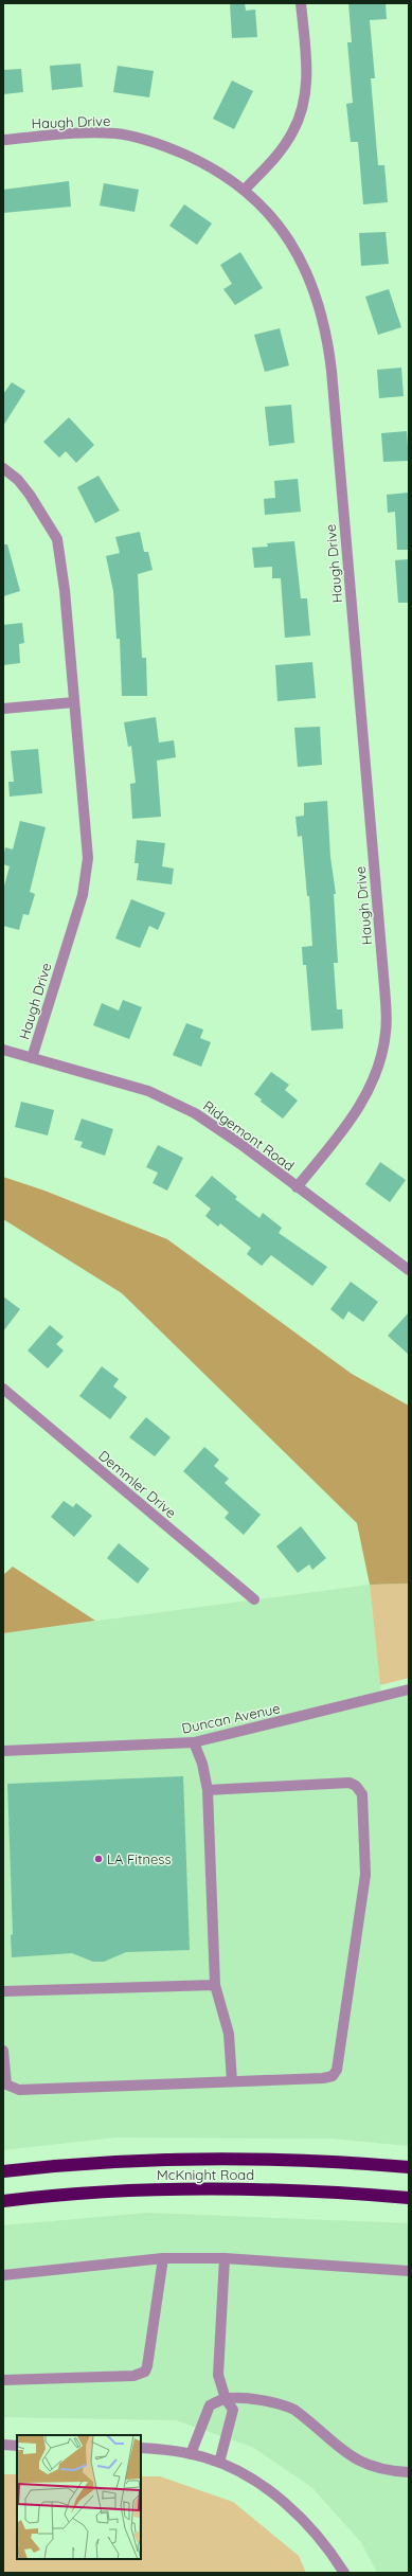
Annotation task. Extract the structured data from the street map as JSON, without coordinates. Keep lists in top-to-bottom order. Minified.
{"streets":{"highway":["McKnight Road"],"street":["Haugh Drive","Ridgemont Road","Demmler Drive","Duncan Avenue"]},"crossings":[["Haugh Drive","Ridgemont Road"]],"places":["LA Fitness"]}
